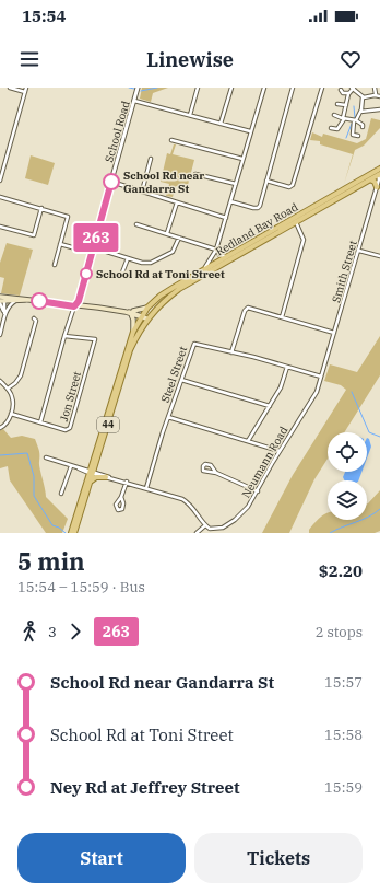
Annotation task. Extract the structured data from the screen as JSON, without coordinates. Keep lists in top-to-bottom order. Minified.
{"streets":{"main road":["Redland Bay Road","44"],"street":["School Road","Smith Street","Steel Street","Jon Street","Neumann Road"]},"crossings":[["Redland Bay Road","Smith Street"],["Smith Street","Steel Street"],["Smith Street","Neumann Road"],["Steel Street","Neumann Road"]],"places":["School Rd near Gandarra St","School Rd at Toni Street"],"lines":["bus line 263"],"page":{"status":"15:54","header":"Linewise","on_map":"263","heading":["5 min","15:54 – 15:59 · Bus","$2.20"],"legs":["3","263","2 stops"],"list":[{"name":"School Rd near Gandarra St","value":"15:57"},{"name":"School Rd at Toni Street","value":"15:58"},{"name":"Ney Rd at Jeffrey Street","value":"15:59"}],"buttons":["Start","Tickets"]}}
